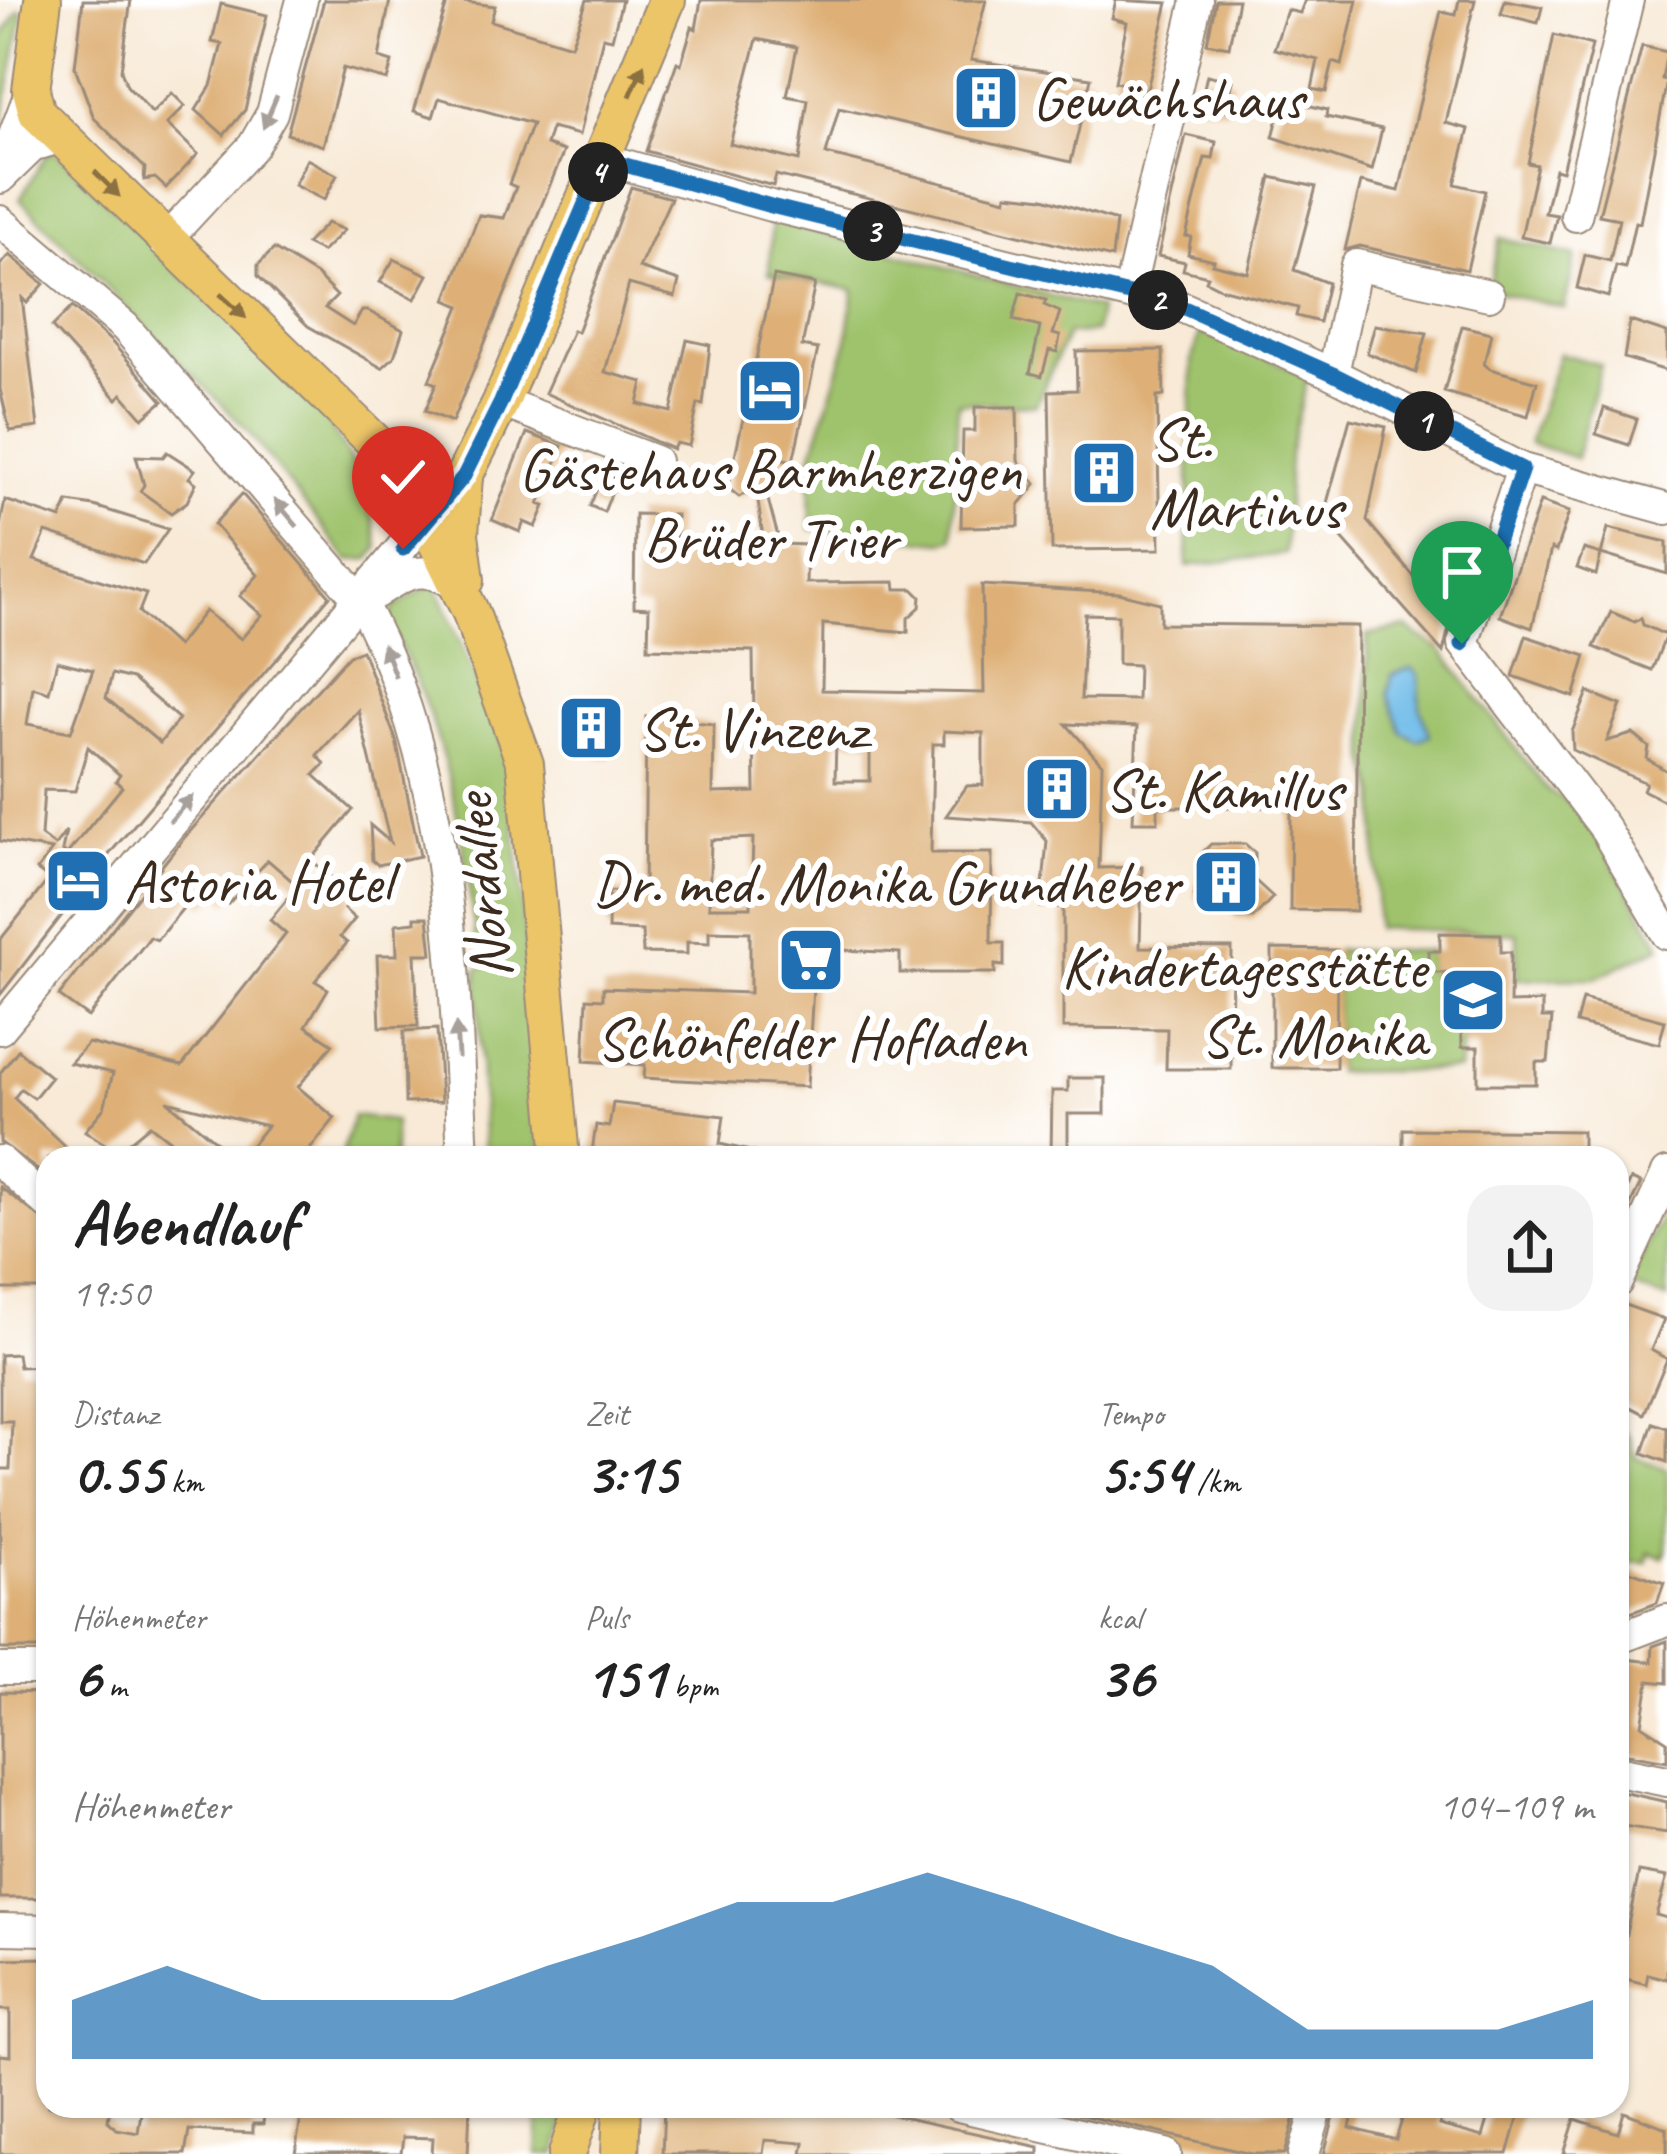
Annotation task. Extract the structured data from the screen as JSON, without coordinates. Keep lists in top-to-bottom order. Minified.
{"streets":{"main road":["Nordallee"]},"places":{"building":["Gewächshaus","St. Martinus","St. Vinzenz","St. Kamillus","Dr. med. Monika Grundheber"],"hotel":["Gästehaus Barmherzigen Brüder Trier","Astoria Hotel"],"supermarket":["Schönfelder Hofladen"],"school or university":["Kindertagesstätte St. Monika"]},"page":{"pins":["4","3","2","1"],"heading":["Abendlauf","19:50"],"stats":[["Distanz","0.55 km"],["Zeit","3:15"],["Tempo","5:54 /km"],["Höhenmeter","6 m"],["Puls","151 bpm"],["kcal","36"]],"chart":["Höhenmeter","104–109 m"]}}
